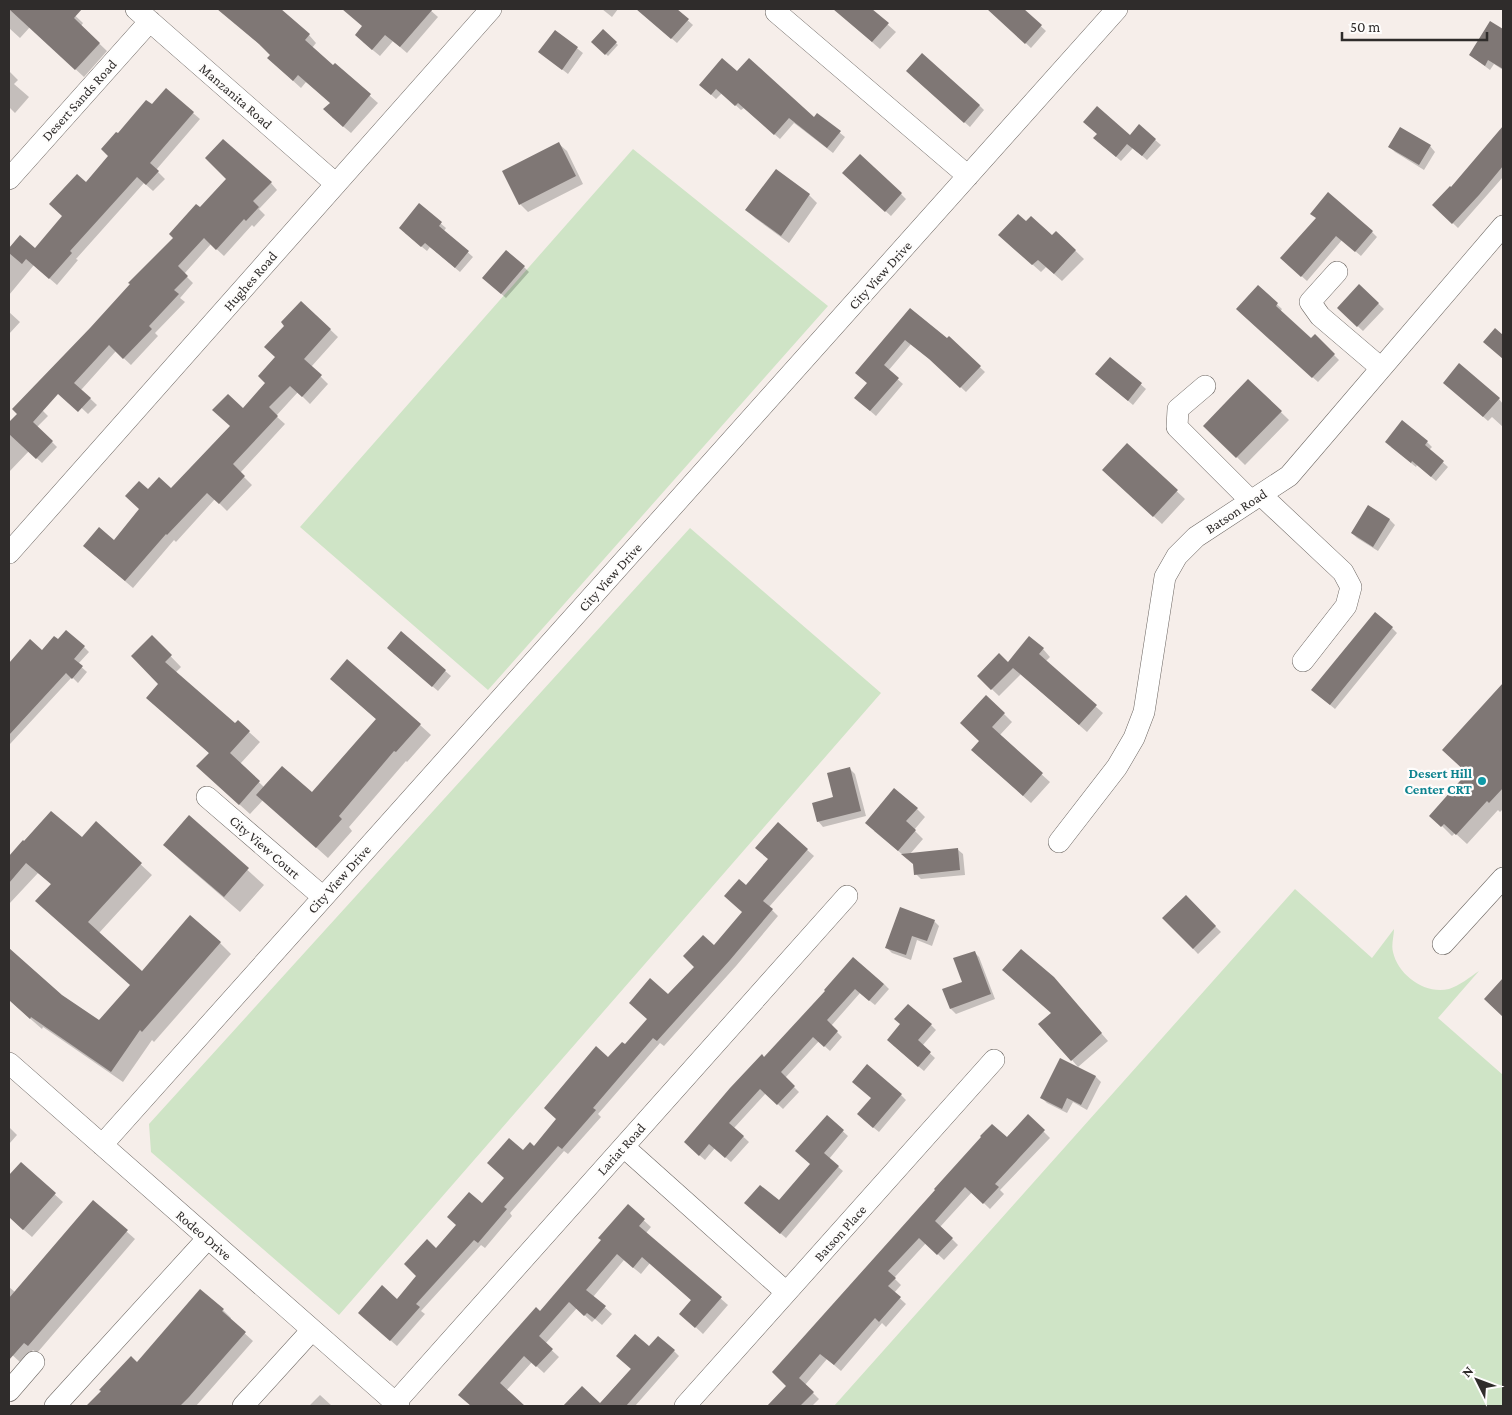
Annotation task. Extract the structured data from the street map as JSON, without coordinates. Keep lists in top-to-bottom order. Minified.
{"streets":{"street":["Manzanita Road","Desert Sands Road","City View Drive","Hughes Road","Batson Road","City View Court","Lariat Road","Batson Place","Rodeo Drive"]},"crossings":[["Manzanita Road","Desert Sands Road"],["Manzanita Road","Hughes Road"],["City View Drive","City View Court"],["City View Drive","Rodeo Drive"],["Lariat Road","Rodeo Drive"]],"places":["Desert Hill Center CRT"],"scale_bar":"50 m","north":"top left"}
